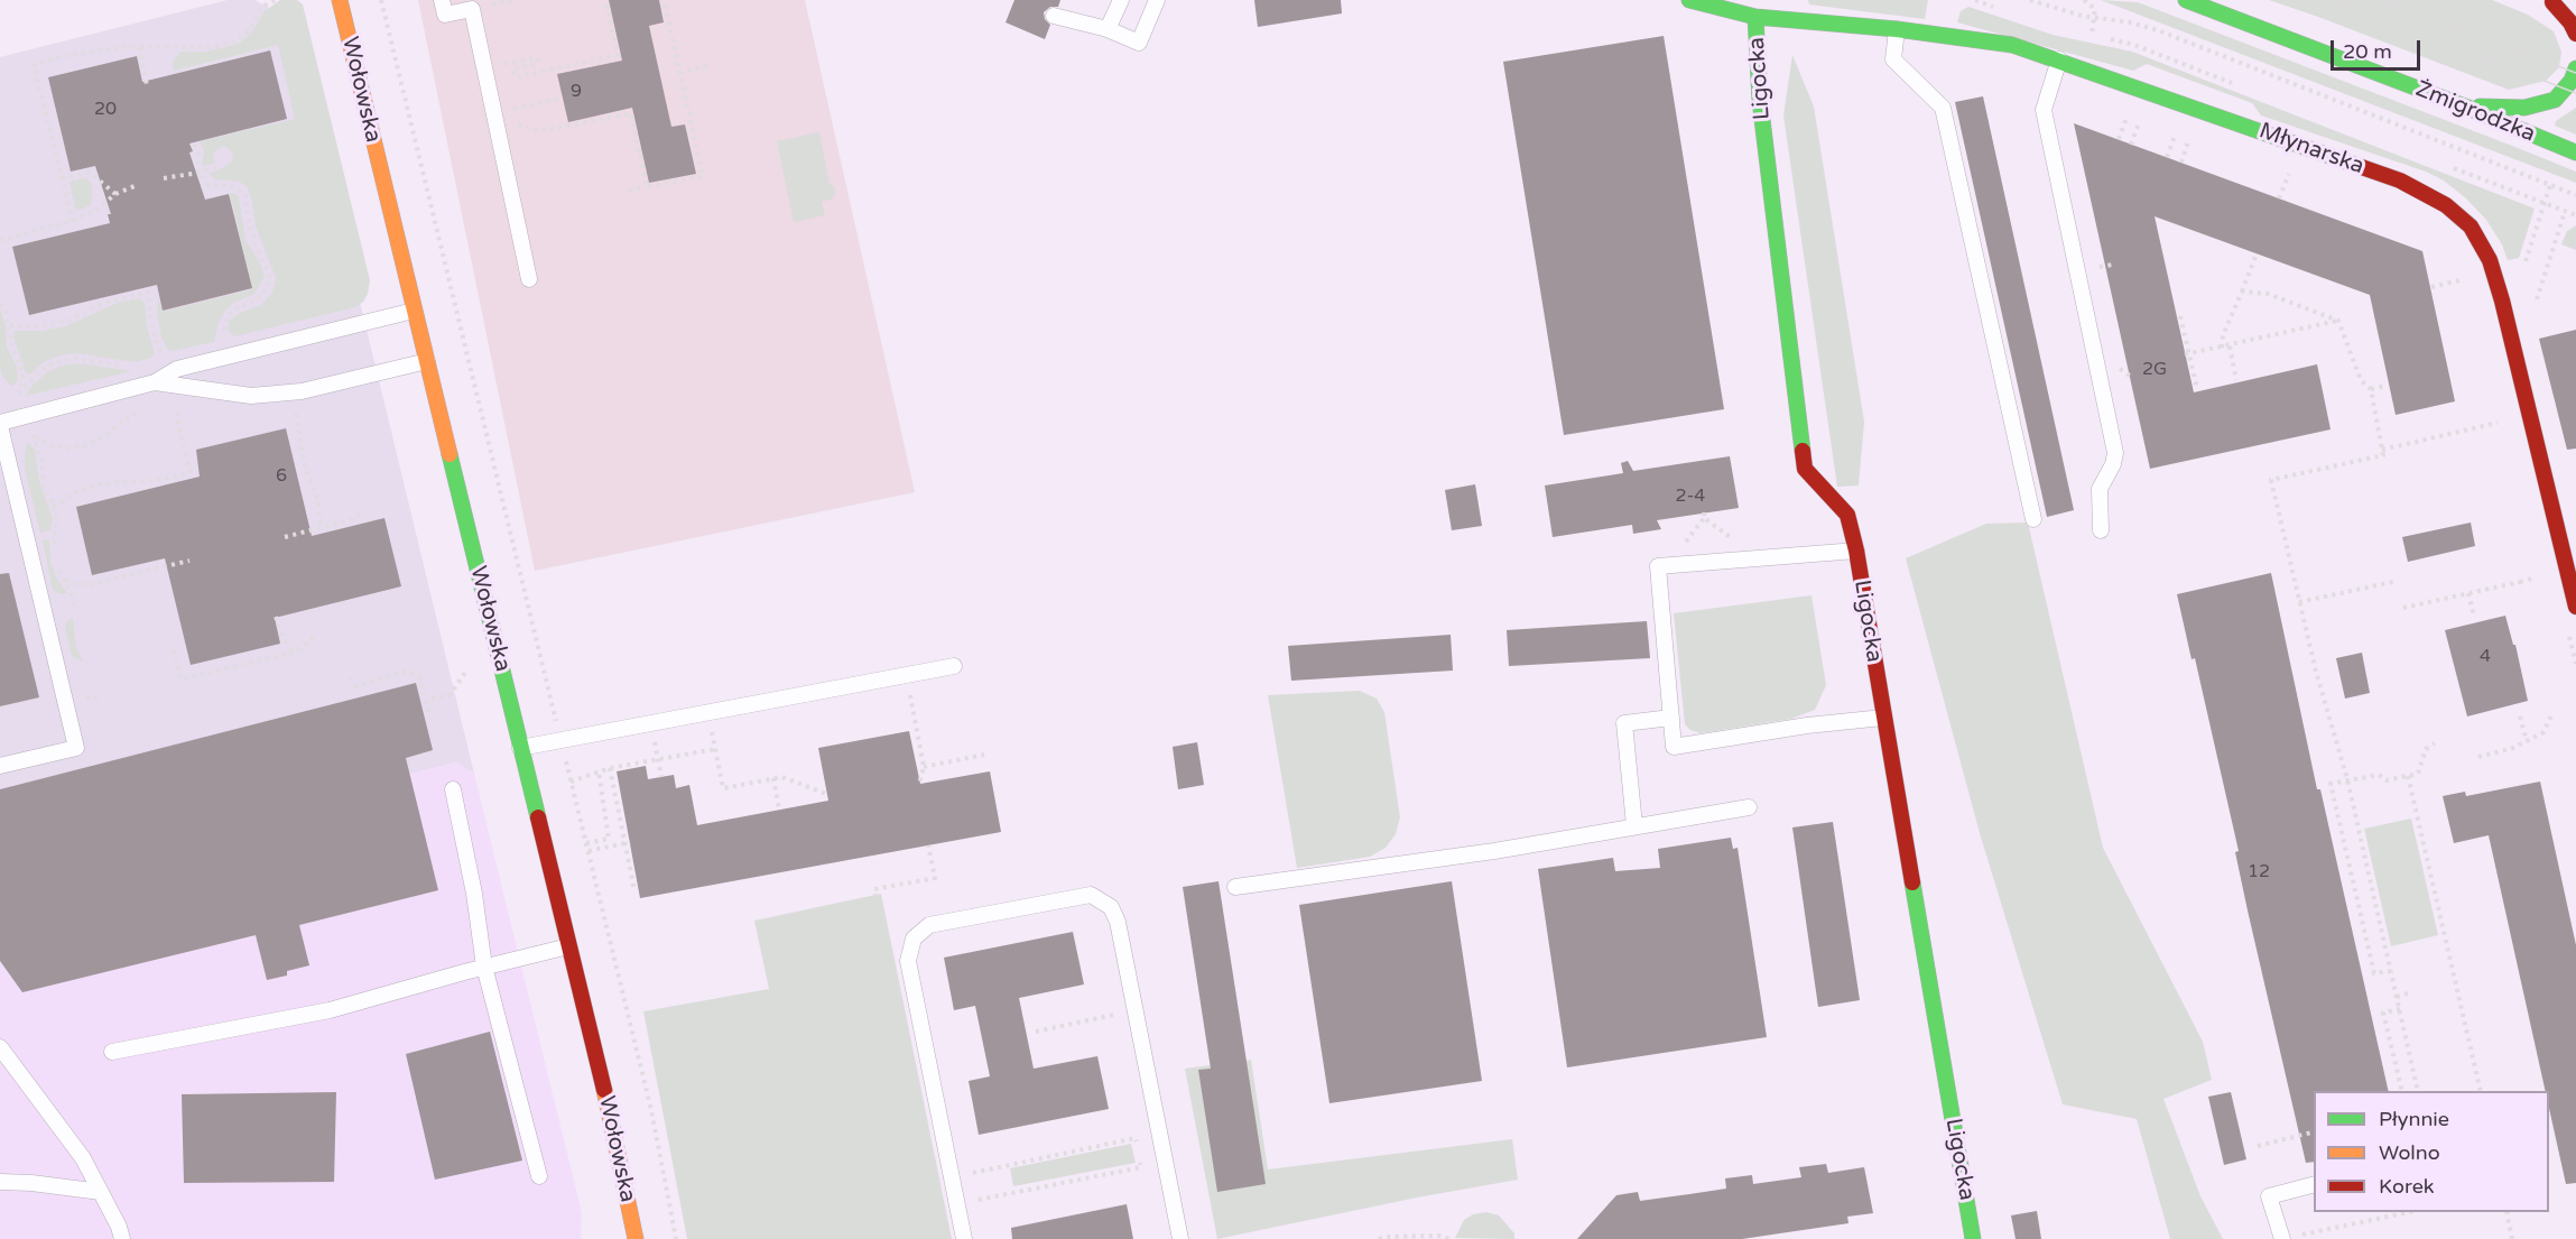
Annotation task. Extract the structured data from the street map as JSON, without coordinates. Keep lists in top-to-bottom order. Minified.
{"streets":{"street":["Ligocka","Wołowska","Żmigrodzka","Młynarska"]},"crossings":[["Ligocka","Młynarska"]],"house_numbers":["9","20","2G","6","2-4","4","12"],"legend":["Płynnie","Wolno","Korek"],"scale_bar":"20 m"}
